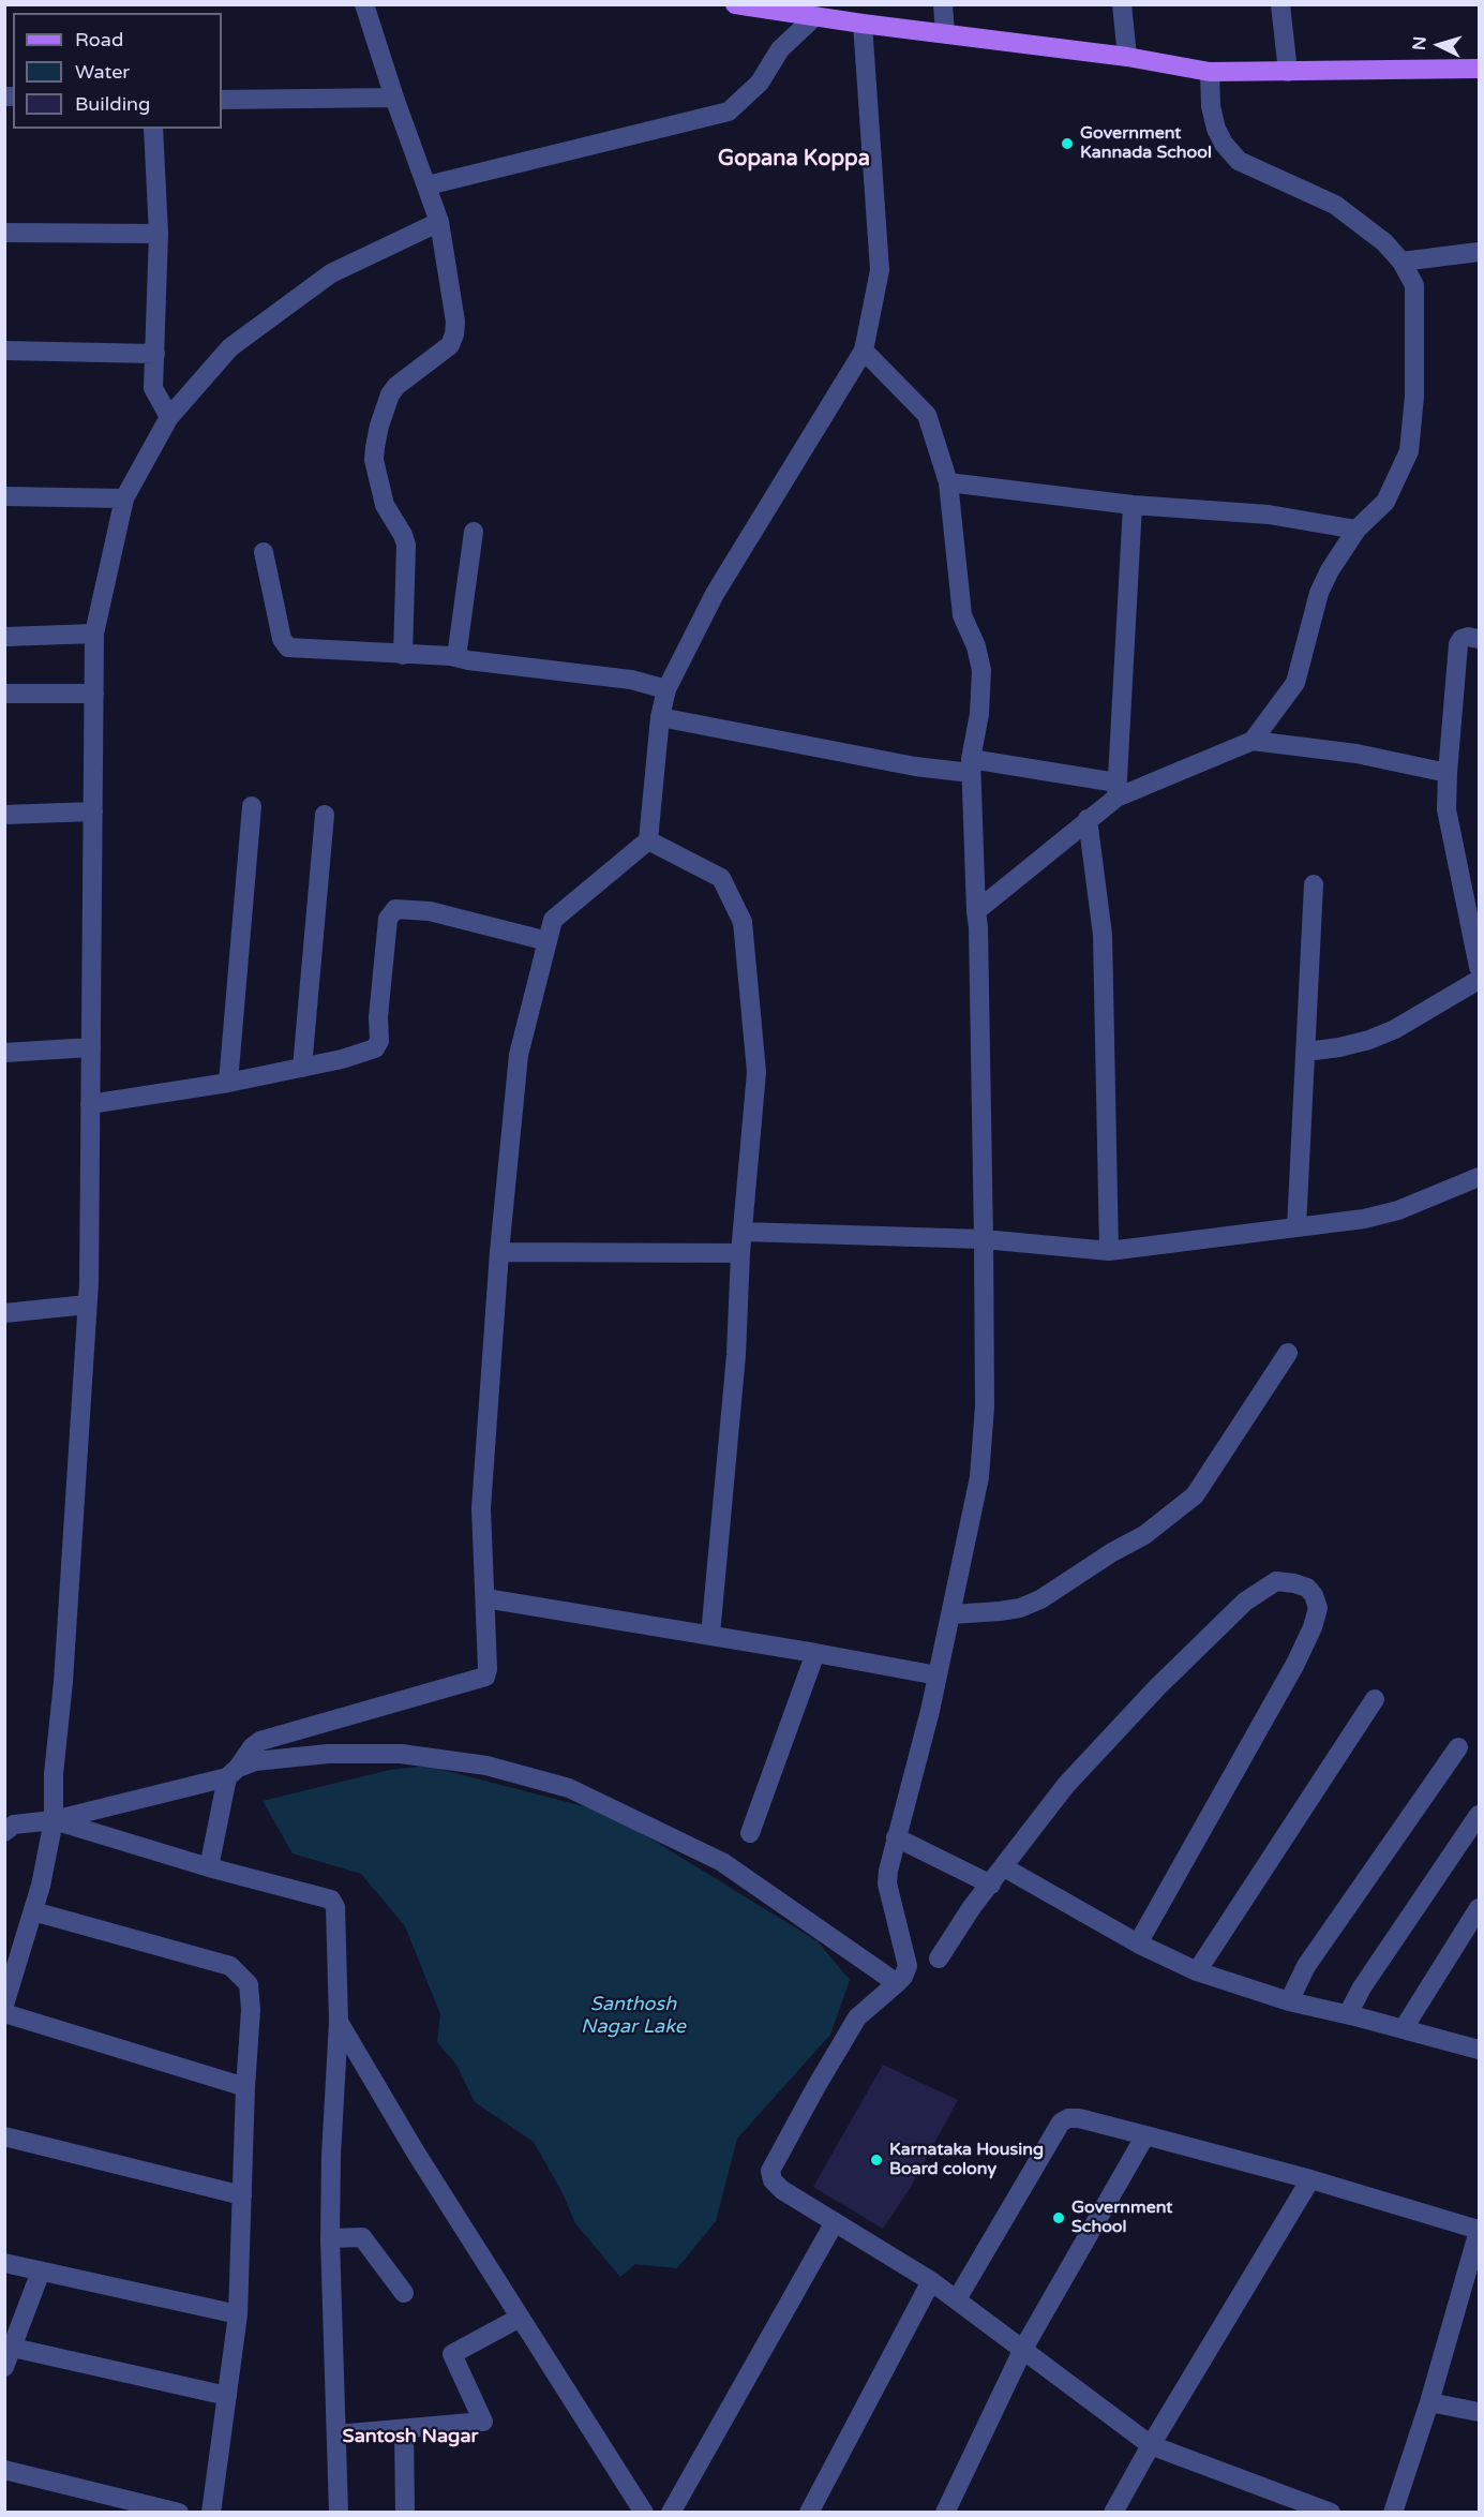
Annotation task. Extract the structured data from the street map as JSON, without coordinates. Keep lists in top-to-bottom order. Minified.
{"districts":["Gopana Koppa","Santosh Nagar"],"water":["Santhosh Nagar Lake"],"places":["Government Kannada School","Karnataka Housing Board colony","Government School"],"legend":["Road","Water","Building"],"north":"left"}
